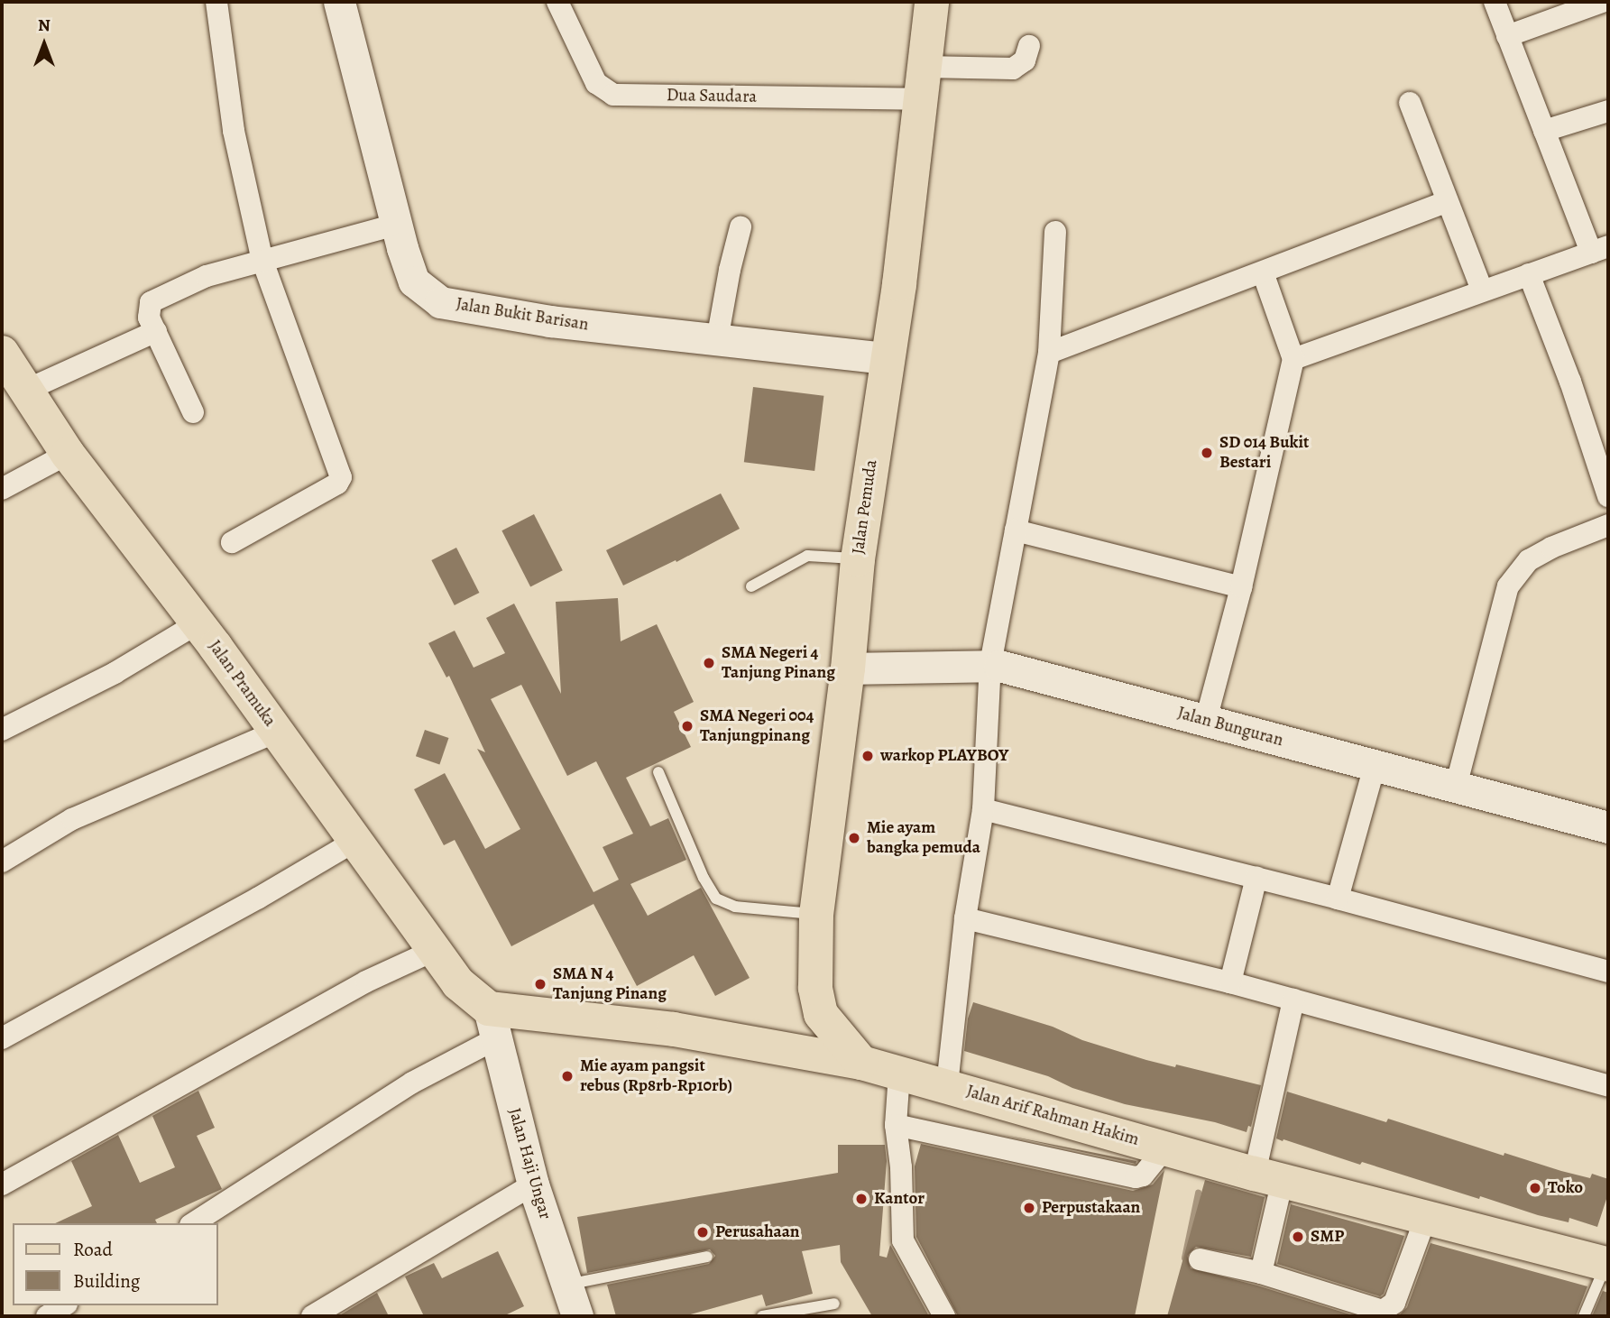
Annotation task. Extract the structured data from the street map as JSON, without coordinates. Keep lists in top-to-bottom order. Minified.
{"streets":{"main road":["Jalan Pemuda","Jalan Pramuka","Jalan Arif Rahman Hakim"],"street":["Dua Saudara","Jalan Bukit Barisan","Jalan Bunguran","Jalan Haji Ungar"]},"crossings":[["Dua Saudara","Jalan Pemuda"],["Jalan Bukit Barisan","Jalan Pemuda"],["Jalan Pemuda","Jalan Bunguran"],["Jalan Pramuka","Jalan Arif Rahman Hakim"],["Jalan Pramuka","Jalan Haji Ungar"],["Jalan Arif Rahman Hakim","Jalan Haji Ungar"]],"places":["SD 014 Bukit Bestari","SMA Negeri 4 Tanjung Pinang","SMA Negeri 004 Tanjungpinang","warkop PLAYBOY","Mie ayam bangka pemuda","SMA N 4 Tanjung Pinang","Mie ayam pangsit rebus (Rp8rb-Rp10rb)","Toko","Kantor","Perpustakaan","Perusahaan","SMP"],"legend":["Road","Building"],"north":"top"}
